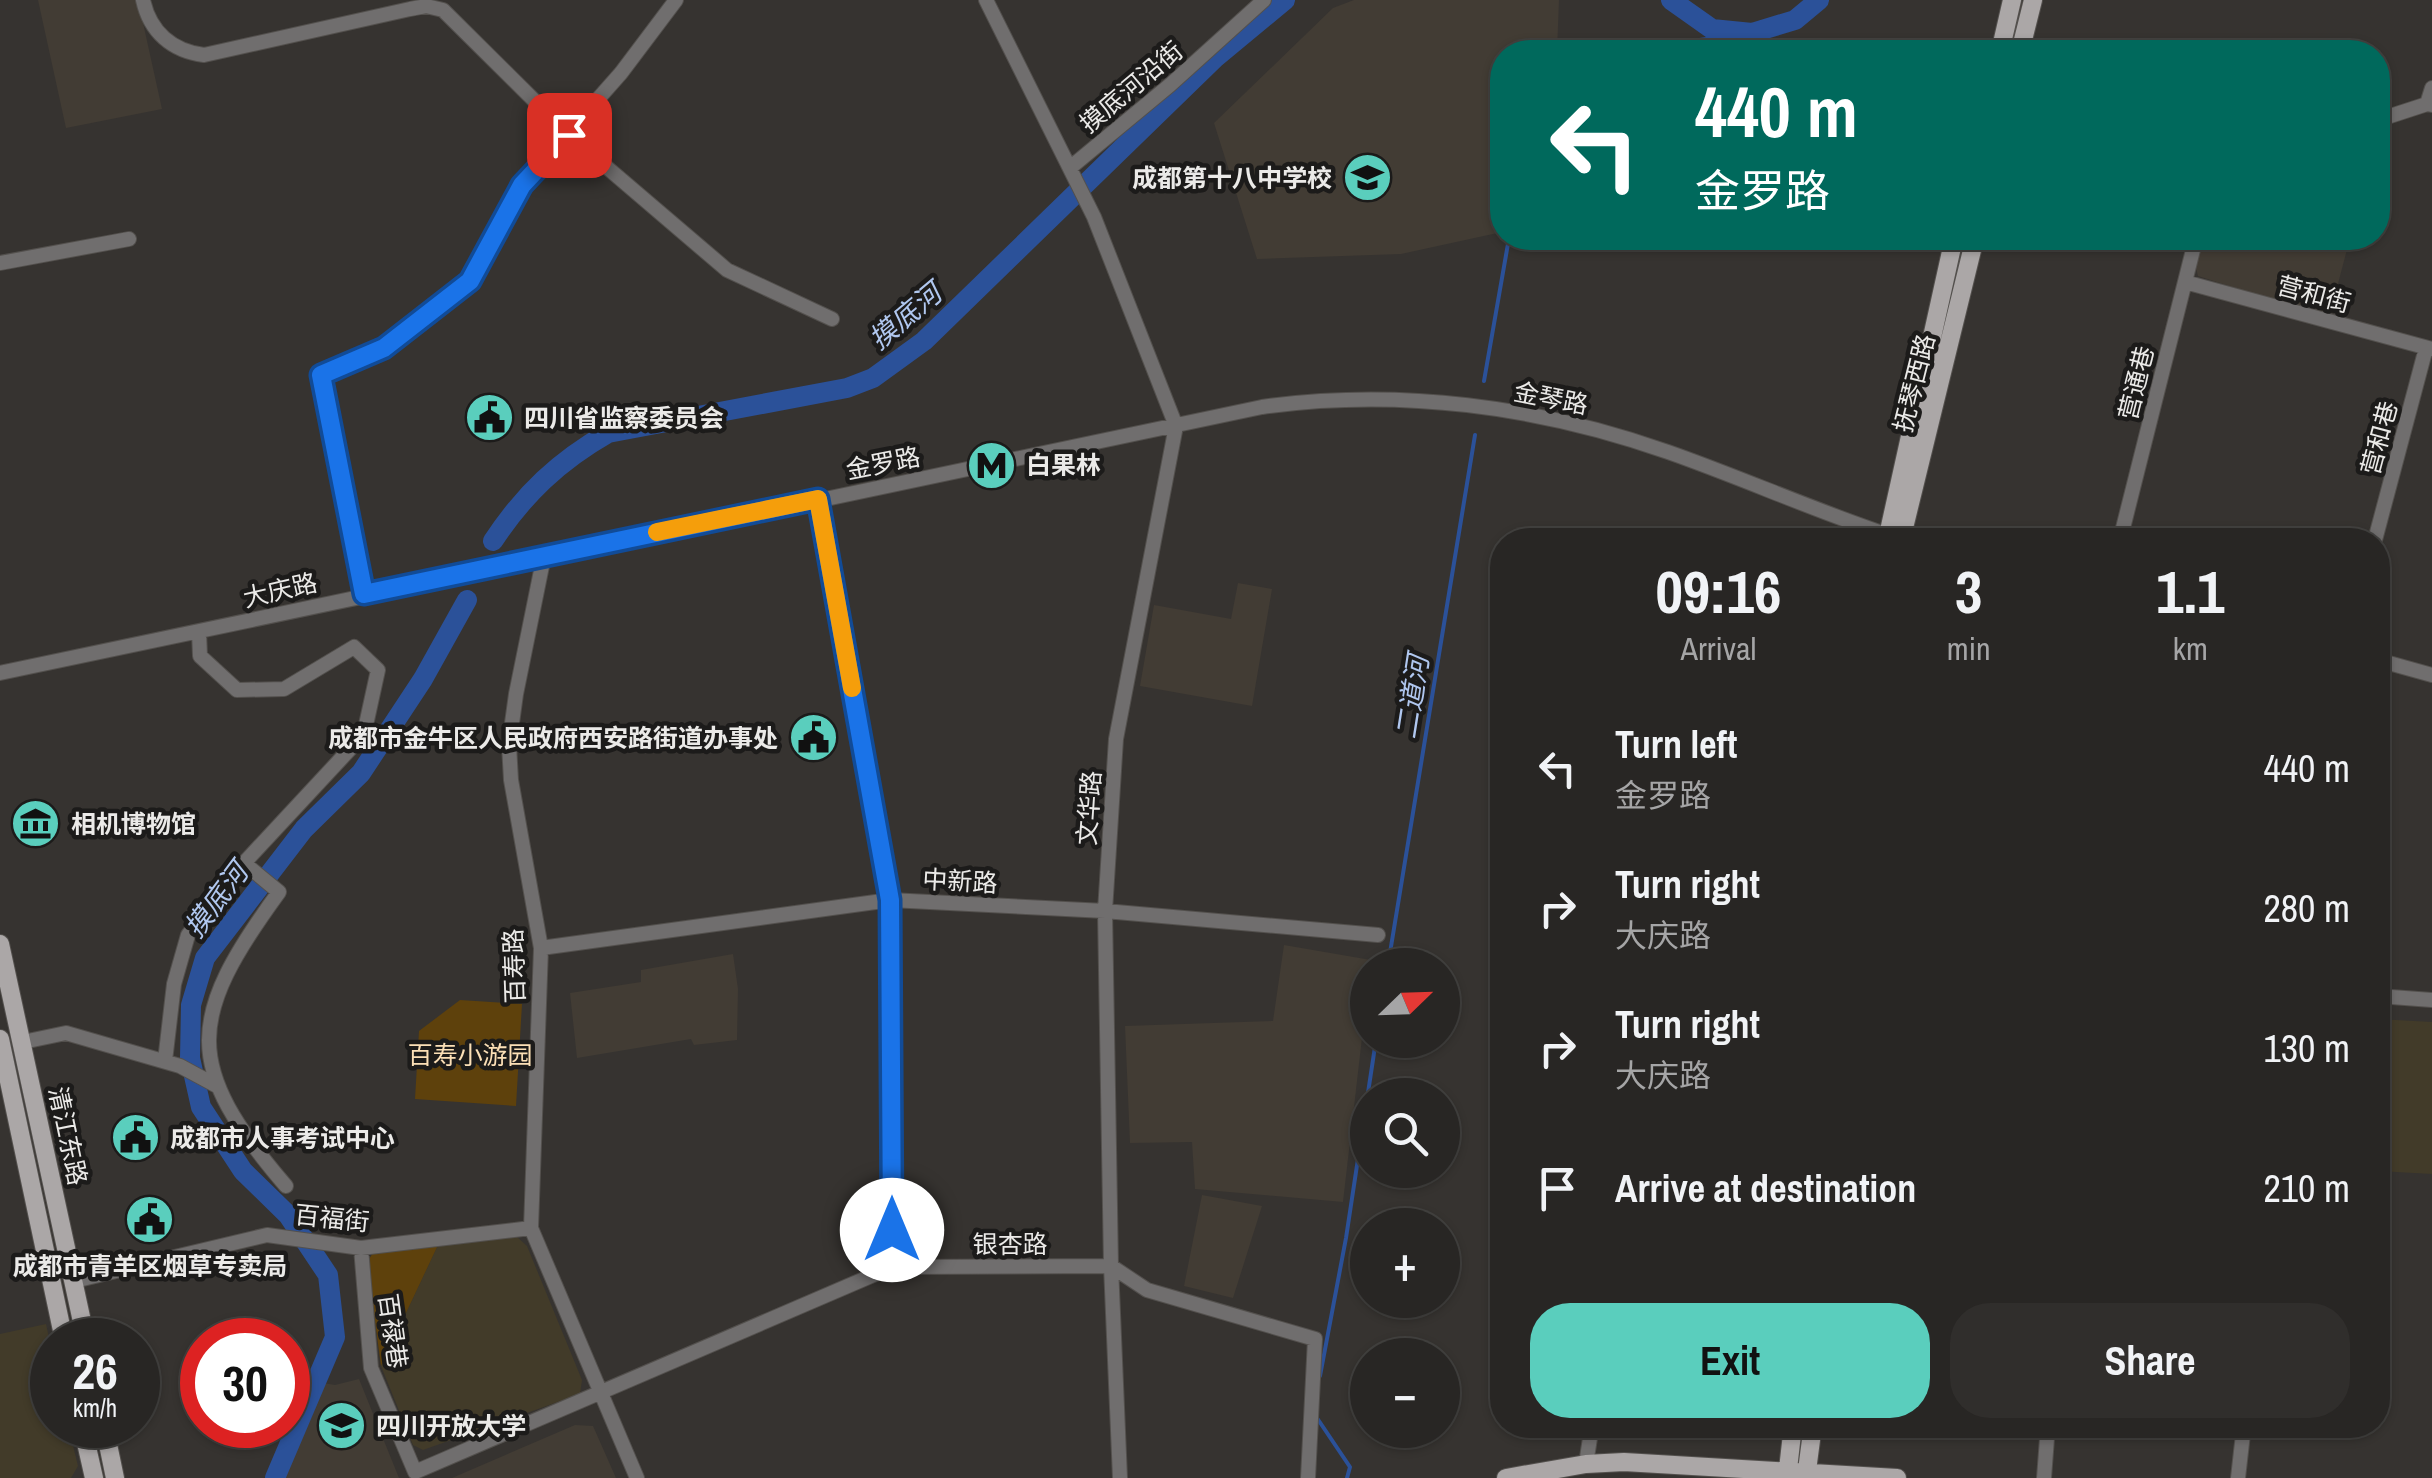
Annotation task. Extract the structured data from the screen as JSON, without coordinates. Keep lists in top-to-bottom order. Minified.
{"streets":{"main road":["抚琴西路","清江东路"],"street":["摸底河沿街","营和街","营通巷","金琴路","营和巷","金罗路","大庆路","文华路","中新路","百寿路","百福街","银杏路","百禄巷"]},"crossings":[["营和街","营通巷"],["营和街","营和巷"],["金琴路","金罗路"],["金琴路","文华路"],["金罗路","大庆路"],["金罗路","文华路"],["金罗路","百寿路"],["文华路","中新路"],["文华路","银杏路"],["中新路","百寿路"],["百寿路","百福街"],["百寿路","银杏路"],["清江东路","百福街"],["百福街","百禄巷"],["银杏路","百禄巷"]],"water":["摸底河","二道河"],"parks":["百寿小游园"],"places":{"school or university":["成都第十八中学校","四川开放大学"],"public building":["四川省监察委员会","成都市金牛区人民政府西安路街道办事处","成都市人事考试中心","成都市青羊区烟草专卖局"],"metro station":["白果林"],"museum":["相机博物馆"]},"north":"top right","page":{"turn":["440 m","金罗路"],"eta":["09:16","Arrival","3","min","1.1","km"],"list":[{"name":"Turn left","note":"金罗路","value":"440 m"},{"name":"Turn right","note":"大庆路","value":"280 m"},{"name":"Turn right","note":"大庆路","value":"130 m"},{"name":"Arrive at destination","value":"210 m"}],"map_buttons":["+","−"],"buttons":["Exit","Share"],"speed":"26 km/h","limit":"30"}}
